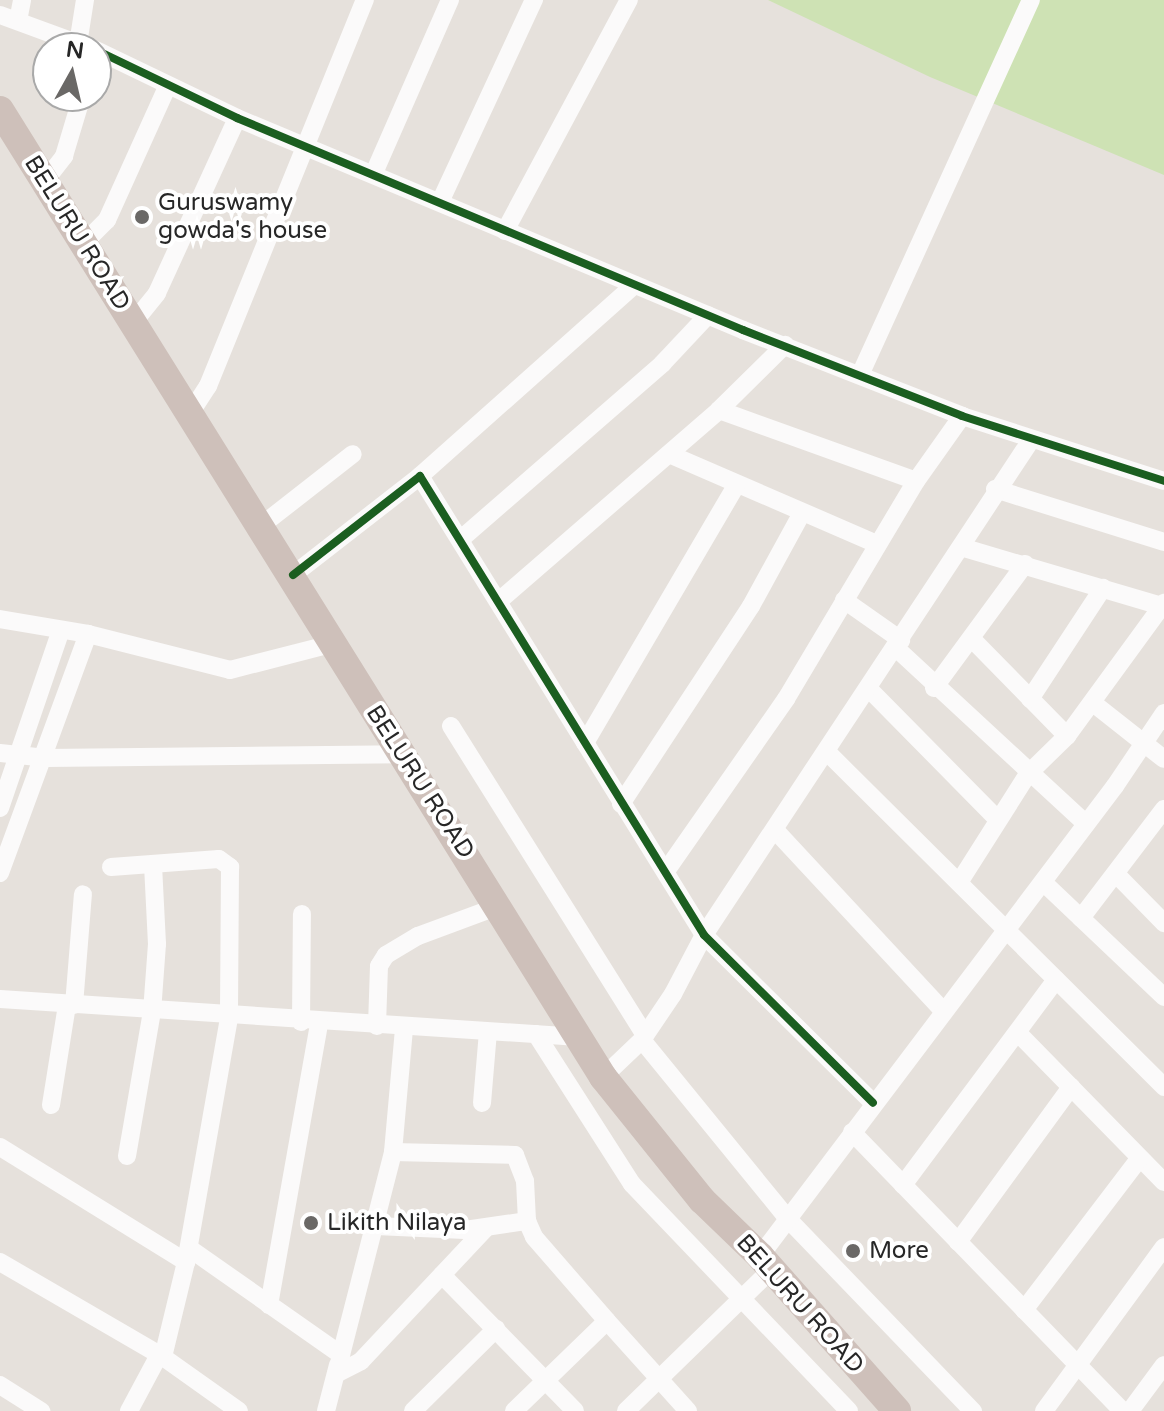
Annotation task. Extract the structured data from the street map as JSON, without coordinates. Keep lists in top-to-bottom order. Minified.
{"streets":{"highway":["BELURU ROAD"]},"places":["Guruswamy gowda's house","Likith Nilaya","More"],"north":"top"}
